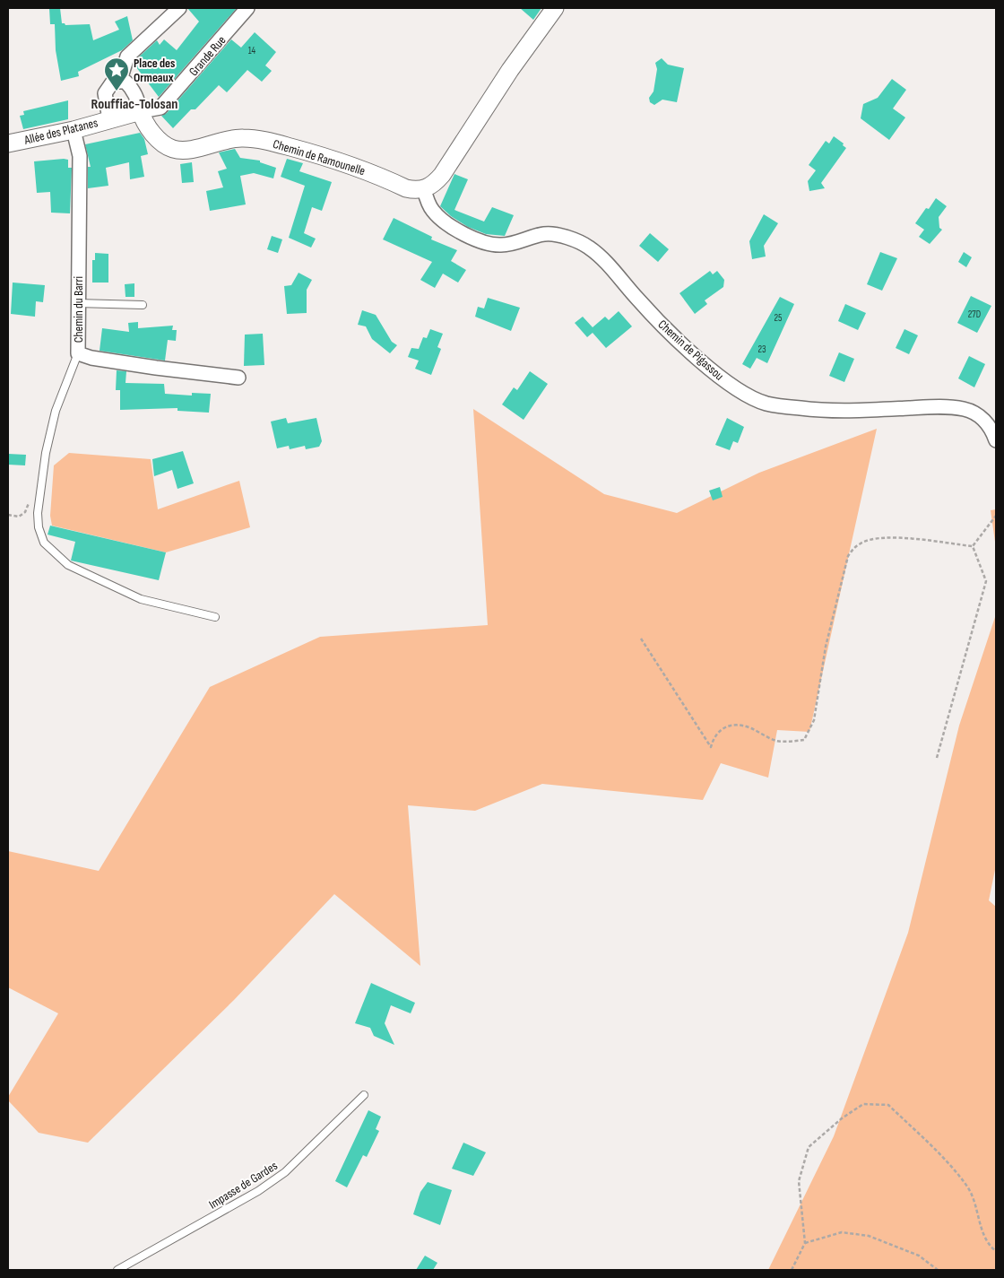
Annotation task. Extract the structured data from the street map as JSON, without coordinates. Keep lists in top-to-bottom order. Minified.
{"streets":{"street":["Grande Rue","Allée des Platanes","Chemin de Ramounelle","Chemin du Barri","Chemin de Pigassou"],"lane":["Impasse de Gardes"]},"crossings":[["Grande Rue","Allée des Platanes"],["Grande Rue","Chemin de Ramounelle"],["Allée des Platanes","Chemin de Ramounelle"],["Allée des Platanes","Chemin du Barri"],["Chemin de Ramounelle","Chemin de Pigassou"]],"districts":["Rouffiac-Tolosan"],"places":{"place":["Place des Ormeaux"]},"house_numbers":["14","27D","25","23"]}
